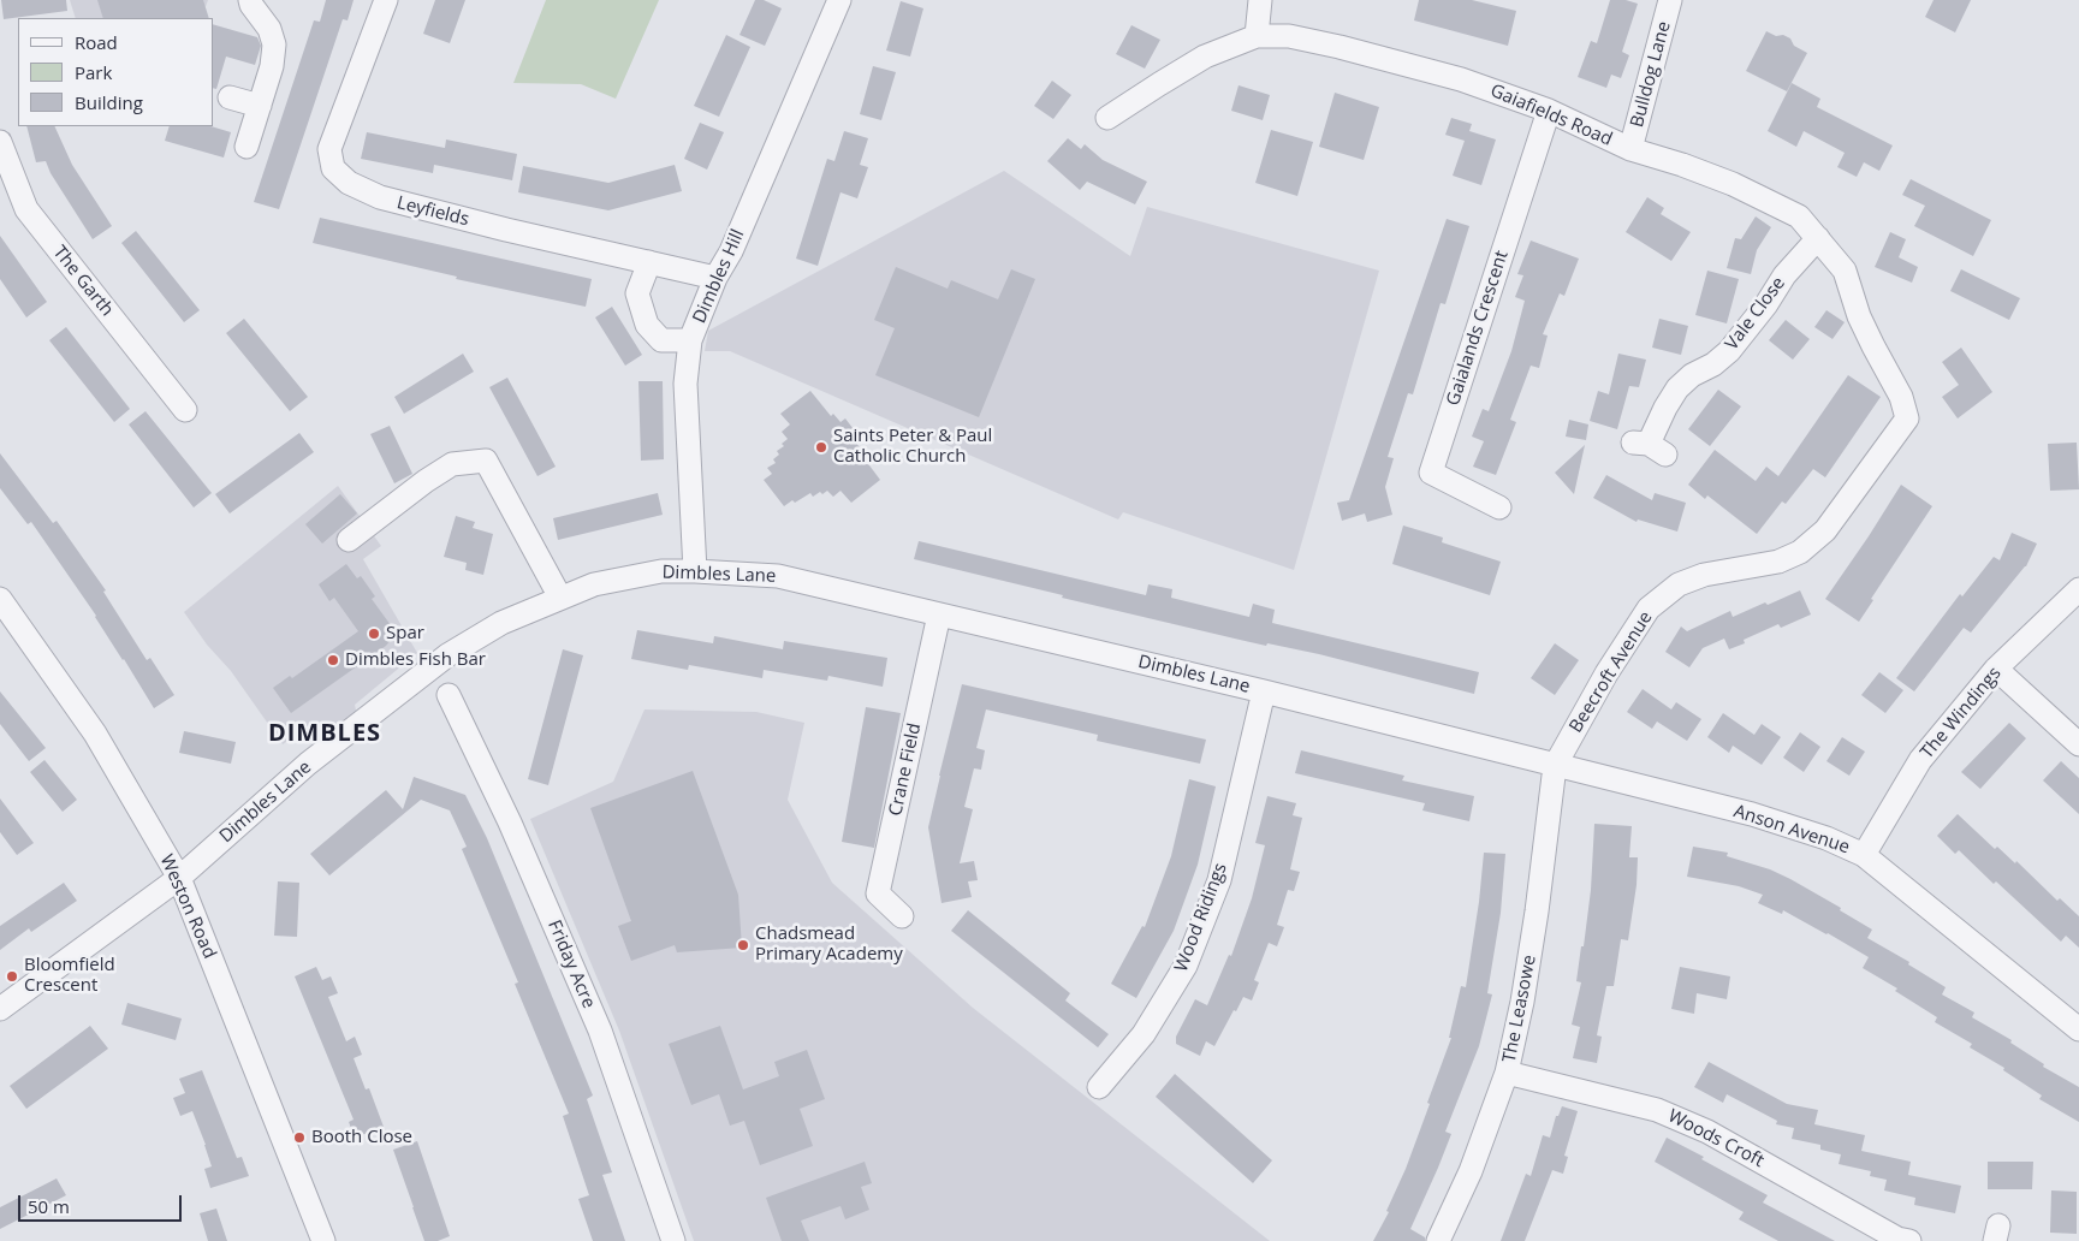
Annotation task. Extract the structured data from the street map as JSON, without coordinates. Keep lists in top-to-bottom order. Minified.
{"streets":{"street":["Bulldog Lane","Gaiafields Road","Leyfields","Dimbles Hill","The Garth","Vale Close","Gaialands Crescent","Dimbles Lane","Beecroft Avenue","The Windings","Crane Field","Anson Avenue","Weston Road","Wood Ridings","Friday Acre","The Leasowe","Woods Croft"]},"crossings":[["Bulldog Lane","Gaiafields Road"],["Gaiafields Road","Vale Close"],["Gaiafields Road","Gaialands Crescent"],["Gaiafields Road","Beecroft Avenue"],["Leyfields","Dimbles Hill"],["Dimbles Hill","Dimbles Lane"],["Dimbles Lane","Beecroft Avenue"],["Dimbles Lane","Crane Field"],["Dimbles Lane","Anson Avenue"],["Dimbles Lane","Weston Road"],["Dimbles Lane","Wood Ridings"],["Dimbles Lane","Friday Acre"],["Dimbles Lane","The Leasowe"],["Beecroft Avenue","Anson Avenue"],["Beecroft Avenue","The Leasowe"],["The Windings","Anson Avenue"],["Anson Avenue","The Leasowe"],["The Leasowe","Woods Croft"]],"districts":["DIMBLES"],"places":["Saints Peter & Paul Catholic Church","Spar","Dimbles Fish Bar","Chadsmead Primary Academy","Bloomfield Crescent","Booth Close"],"legend":["Road","Park","Building"],"scale_bar":"50 m"}
